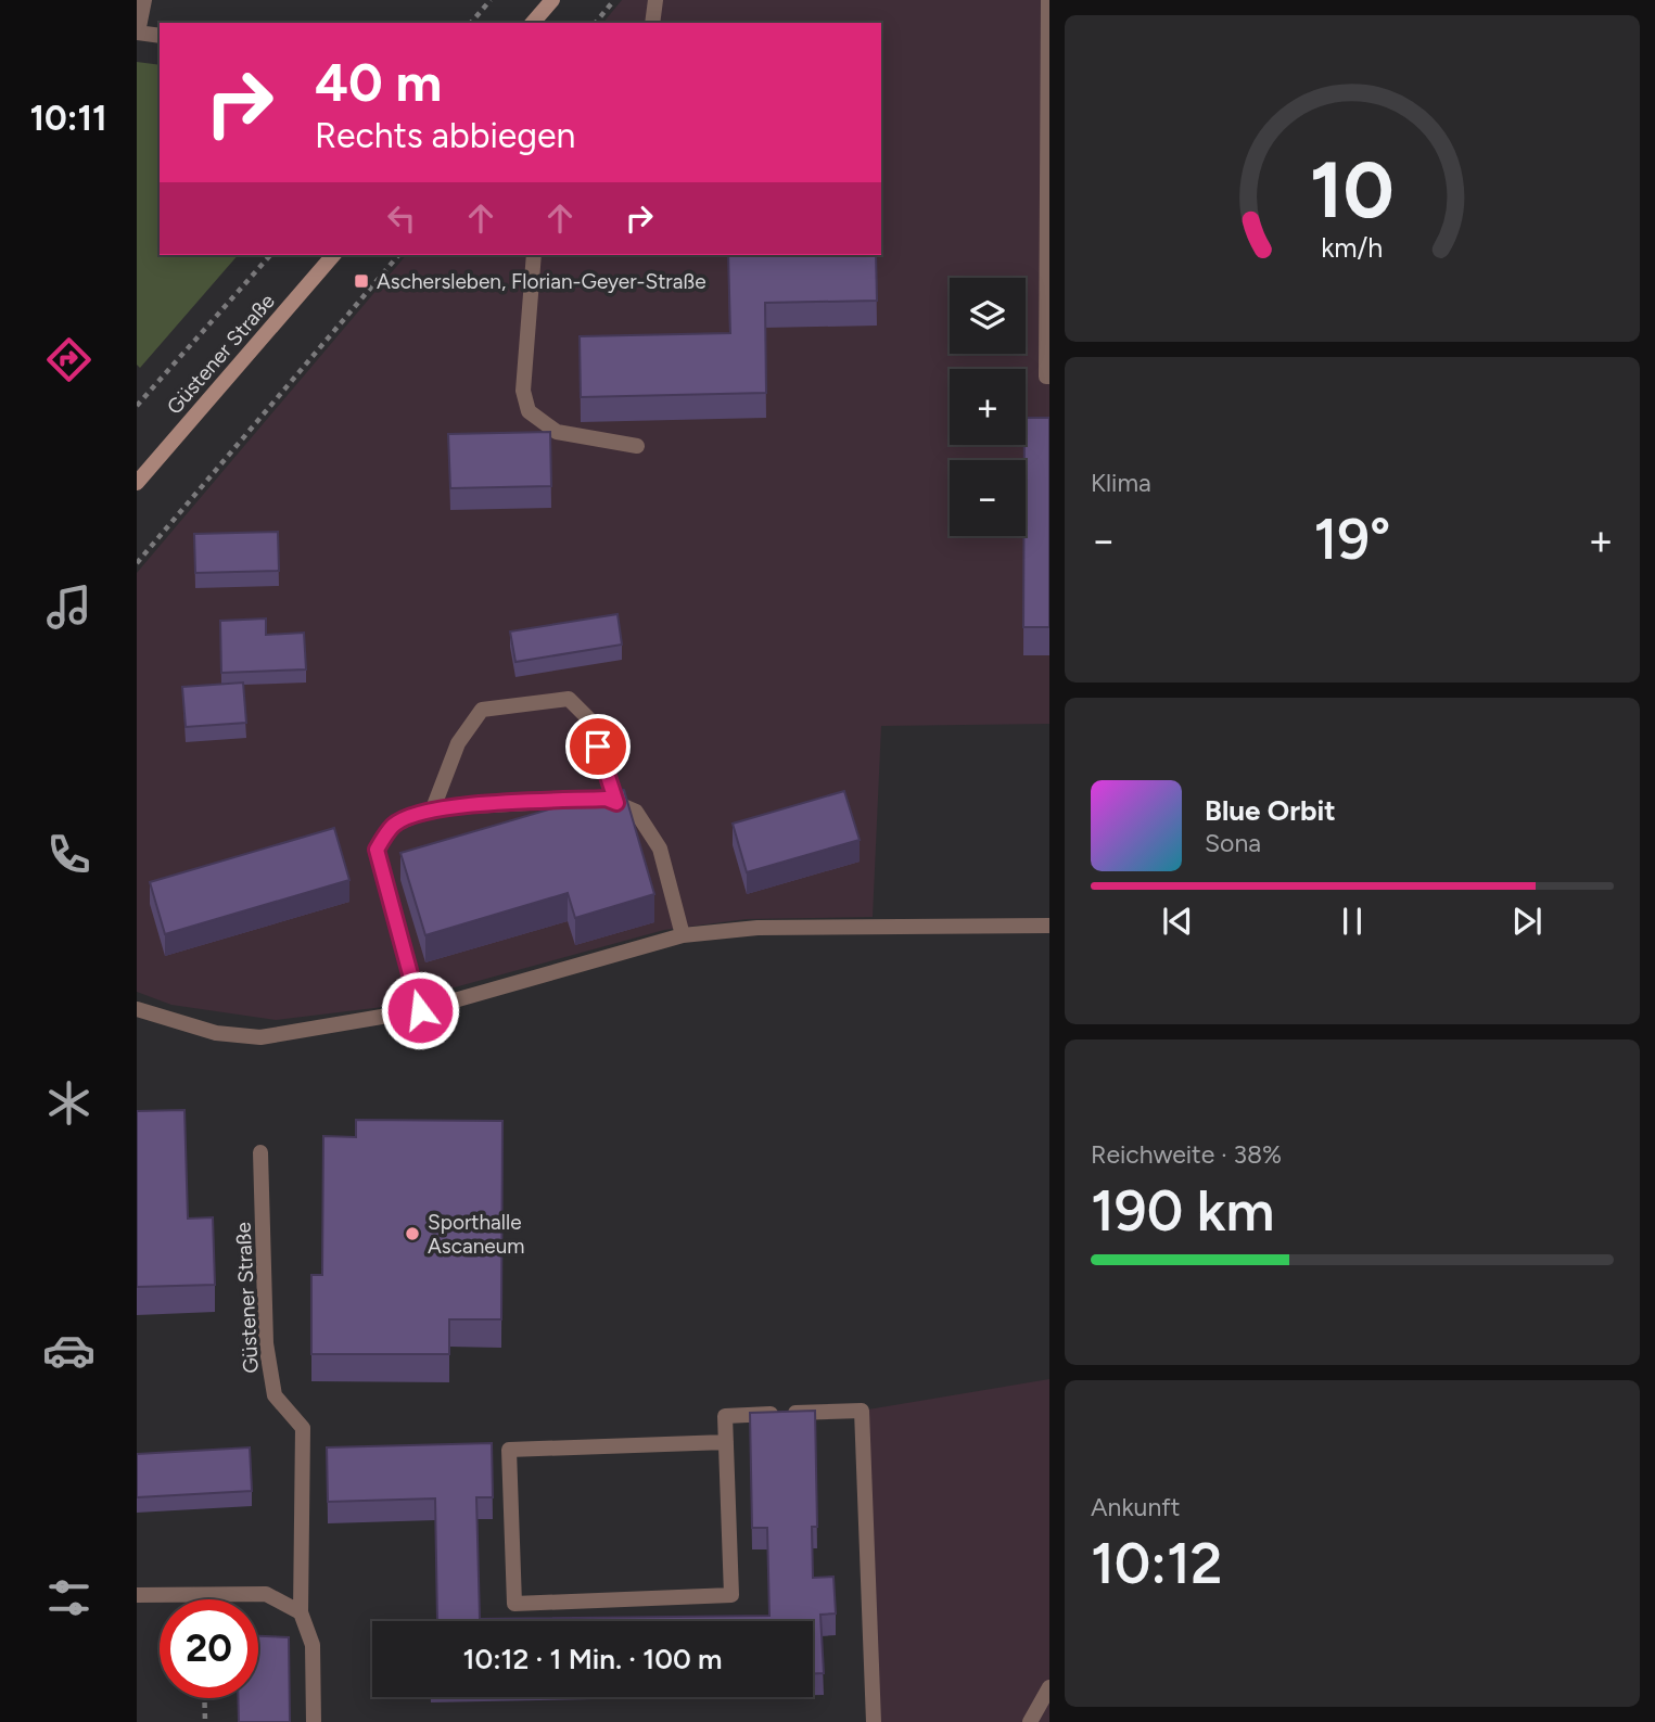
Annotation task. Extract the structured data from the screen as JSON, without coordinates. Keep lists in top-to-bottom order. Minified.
{"streets":{"main road":["Güstener Straße"]},"places":{"transit":["Aschersleben, Florian-Geyer-Straße"],"other":["Sporthalle Ascaneum"]},"page":{"tabs":"10:11","turn":["40 m","Rechts abbiegen"],"map_buttons":["+","−"],"tile":["Klima",["Reichweite · 38%","190 km"],["Ankunft","10:12"]],"heat":["−","19°","+"],"song":["Blue Orbit","Sona"],"limit":"20","trip":"10:12 · 1 Min. · 100 m","gauge":["10","km/h"]}}
